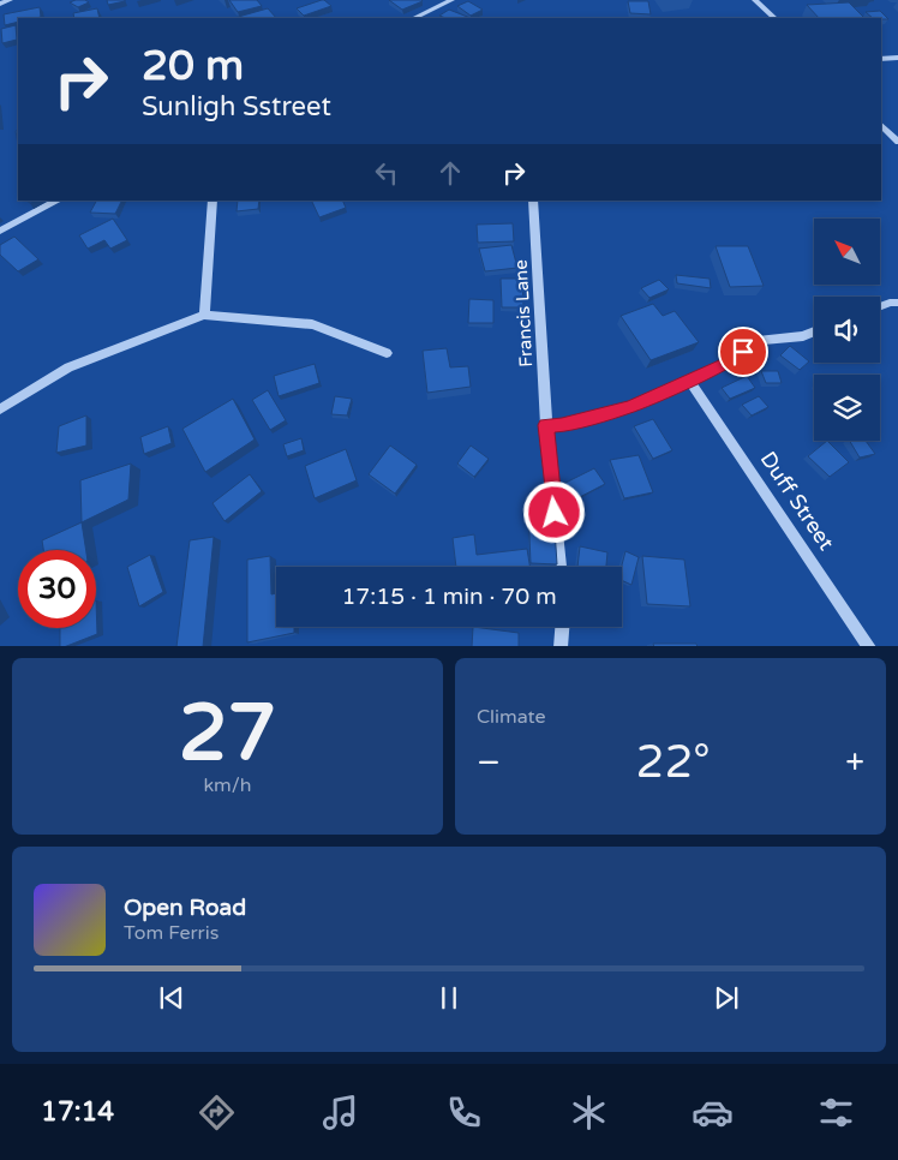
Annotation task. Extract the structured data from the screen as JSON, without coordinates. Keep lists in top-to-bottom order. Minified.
{"streets":{"street":["Francis Lane","Duff Street"]},"north":"top left","page":{"turn":["20 m","Sunligh Sstreet"],"limit":"30","trip":"17:15 · 1 min · 70 m","tile":[["27","km/h"],"Climate"],"heat":["−","22°","+"],"song":["Open Road","Tom Ferris"],"tabs":"17:14"}}
